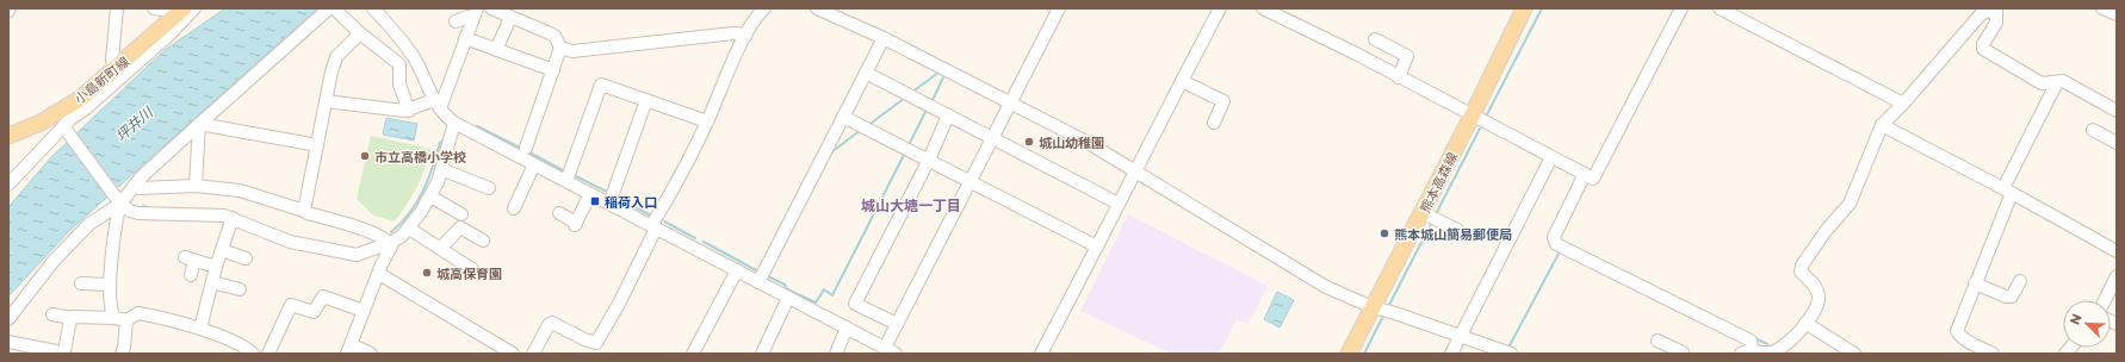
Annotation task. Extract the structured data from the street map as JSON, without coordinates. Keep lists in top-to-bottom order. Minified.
{"streets":{"main road":["小島新町線","熊本高森線"]},"districts":["城山大塘一丁目"],"water":["坪井川"],"places":{"other":["城山幼稚園","市立高橋小学校","熊本城山簡易郵便局","城高保育園"],"transit":["稲荷入口"]},"north":"top left"}
